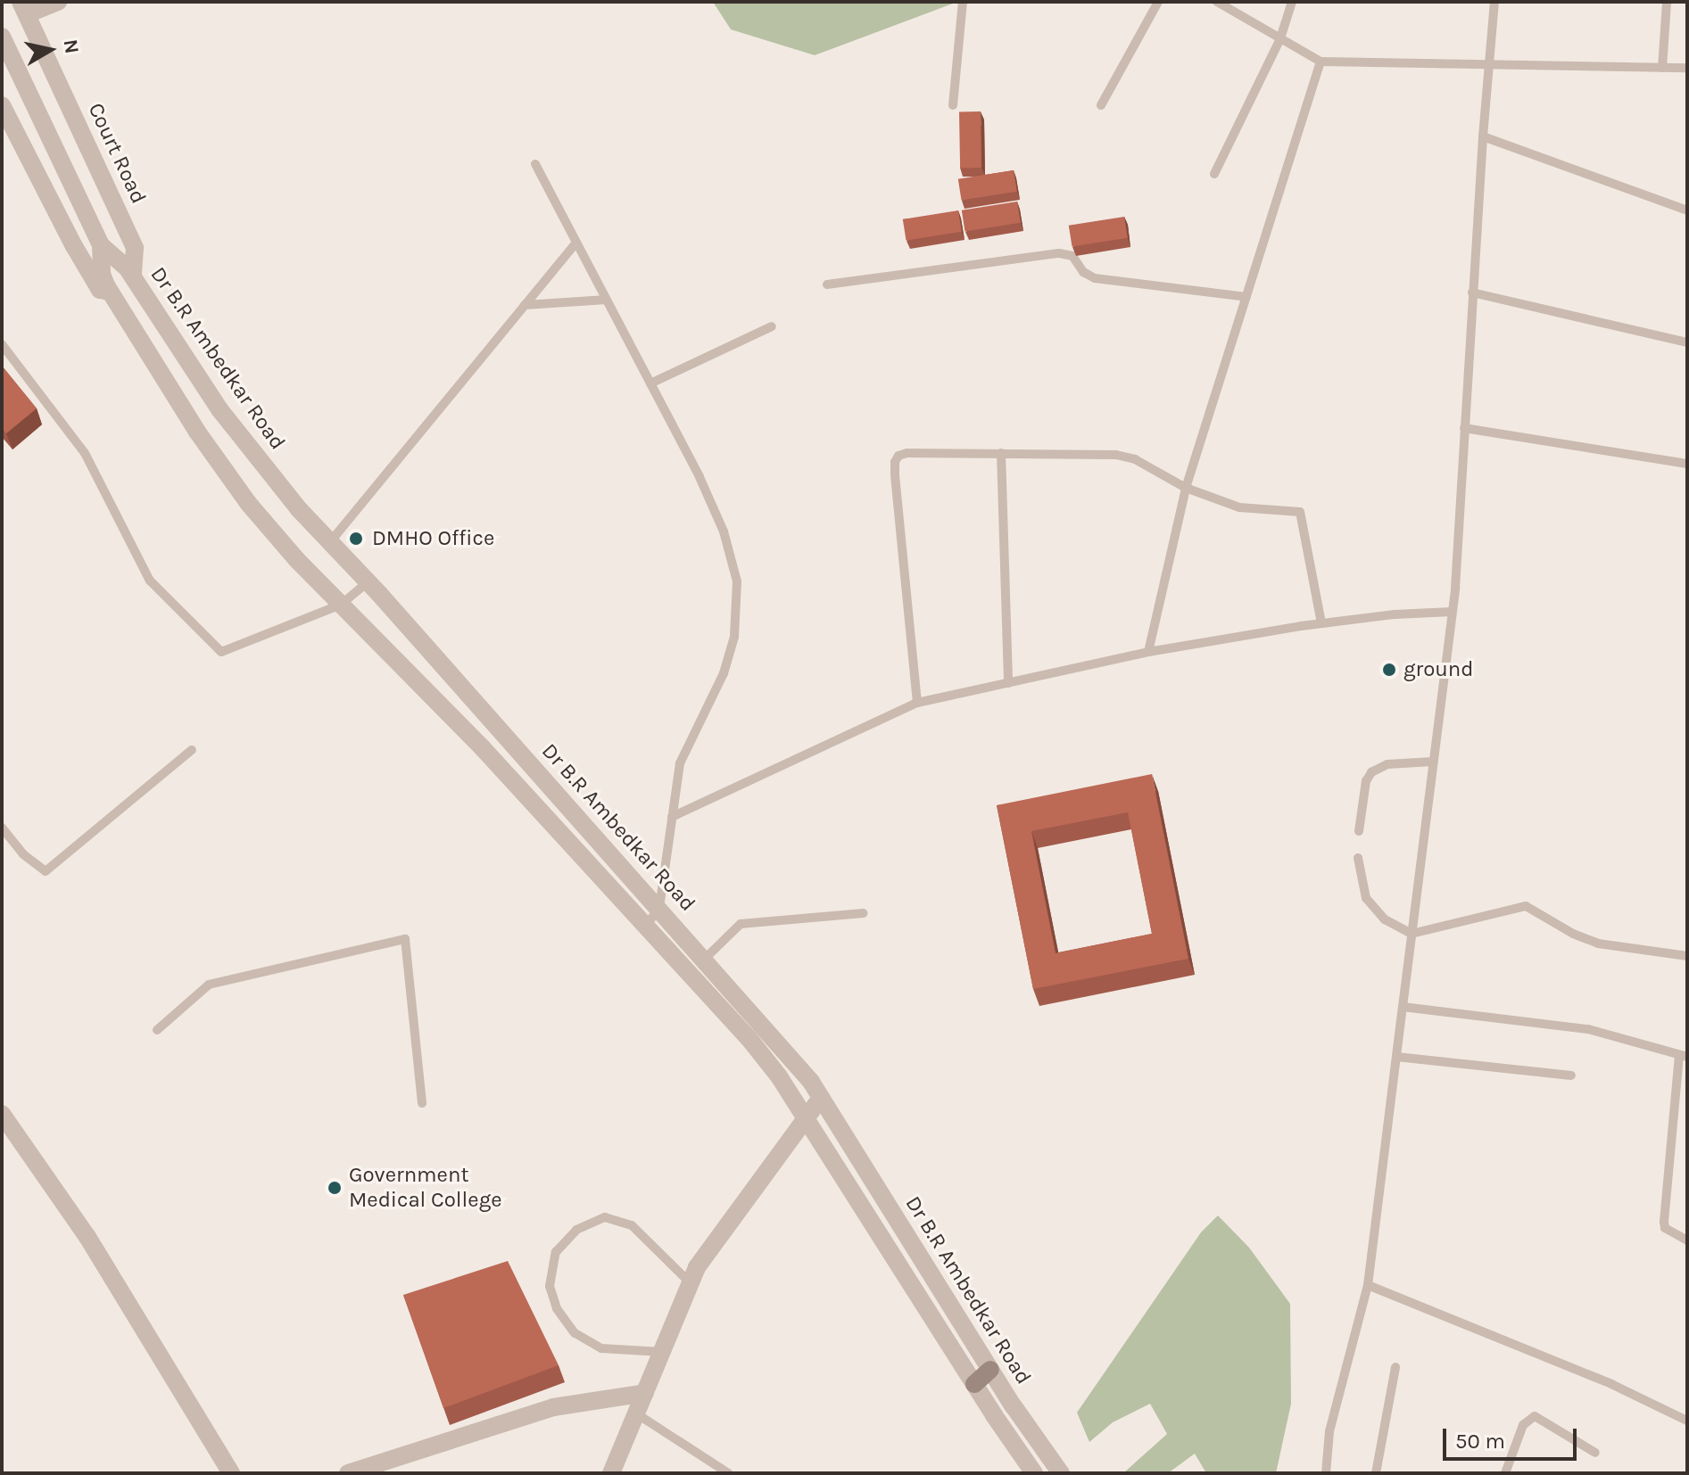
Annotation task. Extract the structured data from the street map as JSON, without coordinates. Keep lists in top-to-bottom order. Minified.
{"streets":{"street":["Court Road","Dr B.R Ambedkar Road"]},"crossings":[["Court Road","Dr B.R Ambedkar Road"]],"places":["DMHO Office","ground","Government Medical College"],"scale_bar":"50 m","north":"right"}
